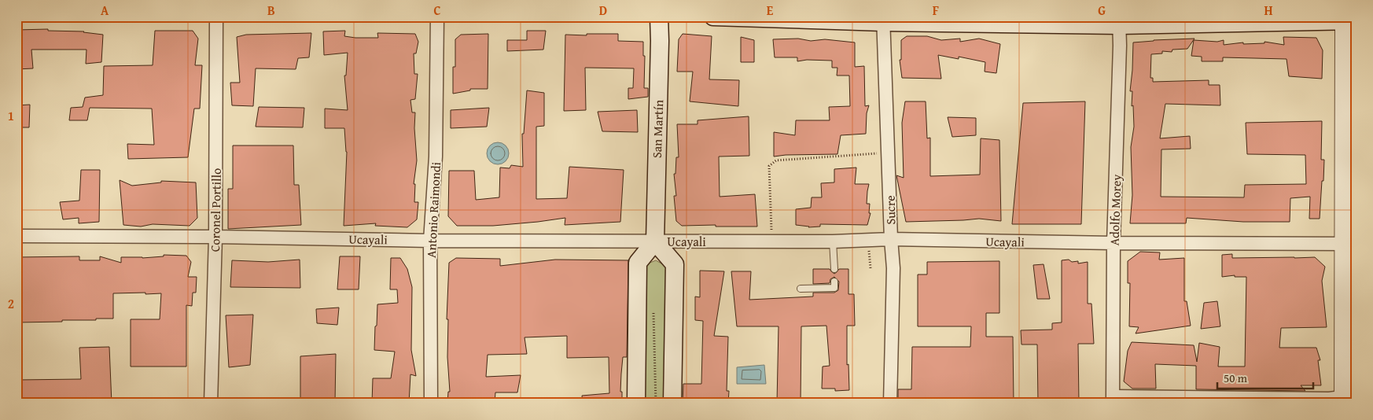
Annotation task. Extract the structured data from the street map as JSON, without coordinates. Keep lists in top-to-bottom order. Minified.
{"streets":{"main road":["San Martín"],"street":["Coronel Portillo","Antonio Raimondi","Sucre","Adolfo Morey","Ucayali"]},"crossings":[["San Martín","Ucayali"],["Coronel Portillo","Ucayali"],["Antonio Raimondi","Ucayali"],["Sucre","Ucayali"],["Adolfo Morey","Ucayali"]],"scale_bar":"50 m","grid":{"columns":["A","B","C","D","E","F","G","H"],"rows":["1","2"]}}
